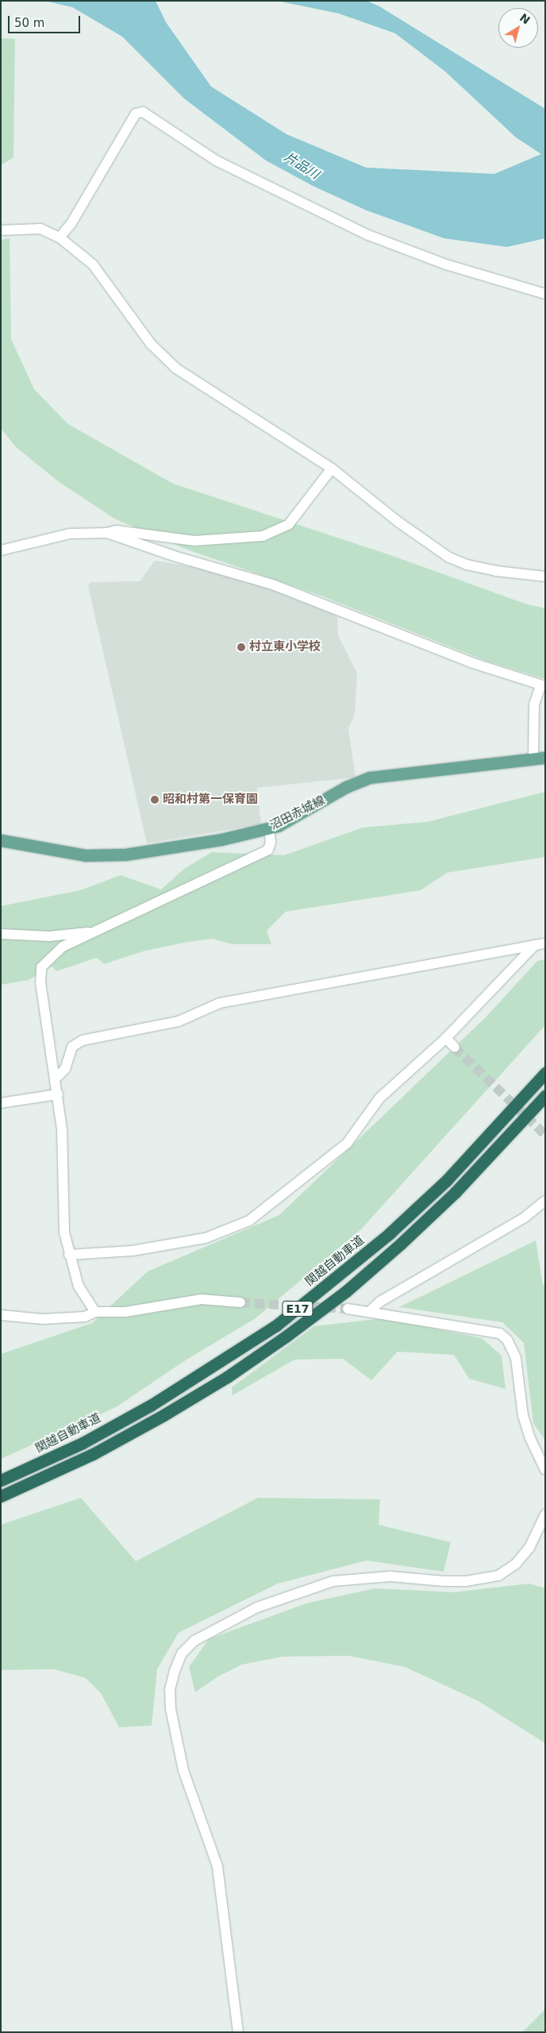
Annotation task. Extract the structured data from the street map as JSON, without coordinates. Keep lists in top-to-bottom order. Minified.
{"streets":{"highway":["関越自動車道","E17"],"main road":["沼田赤城線"]},"water":["片品川"],"places":["村立東小学校","昭和村第一保育園"],"scale_bar":"50 m","north":"top right"}
